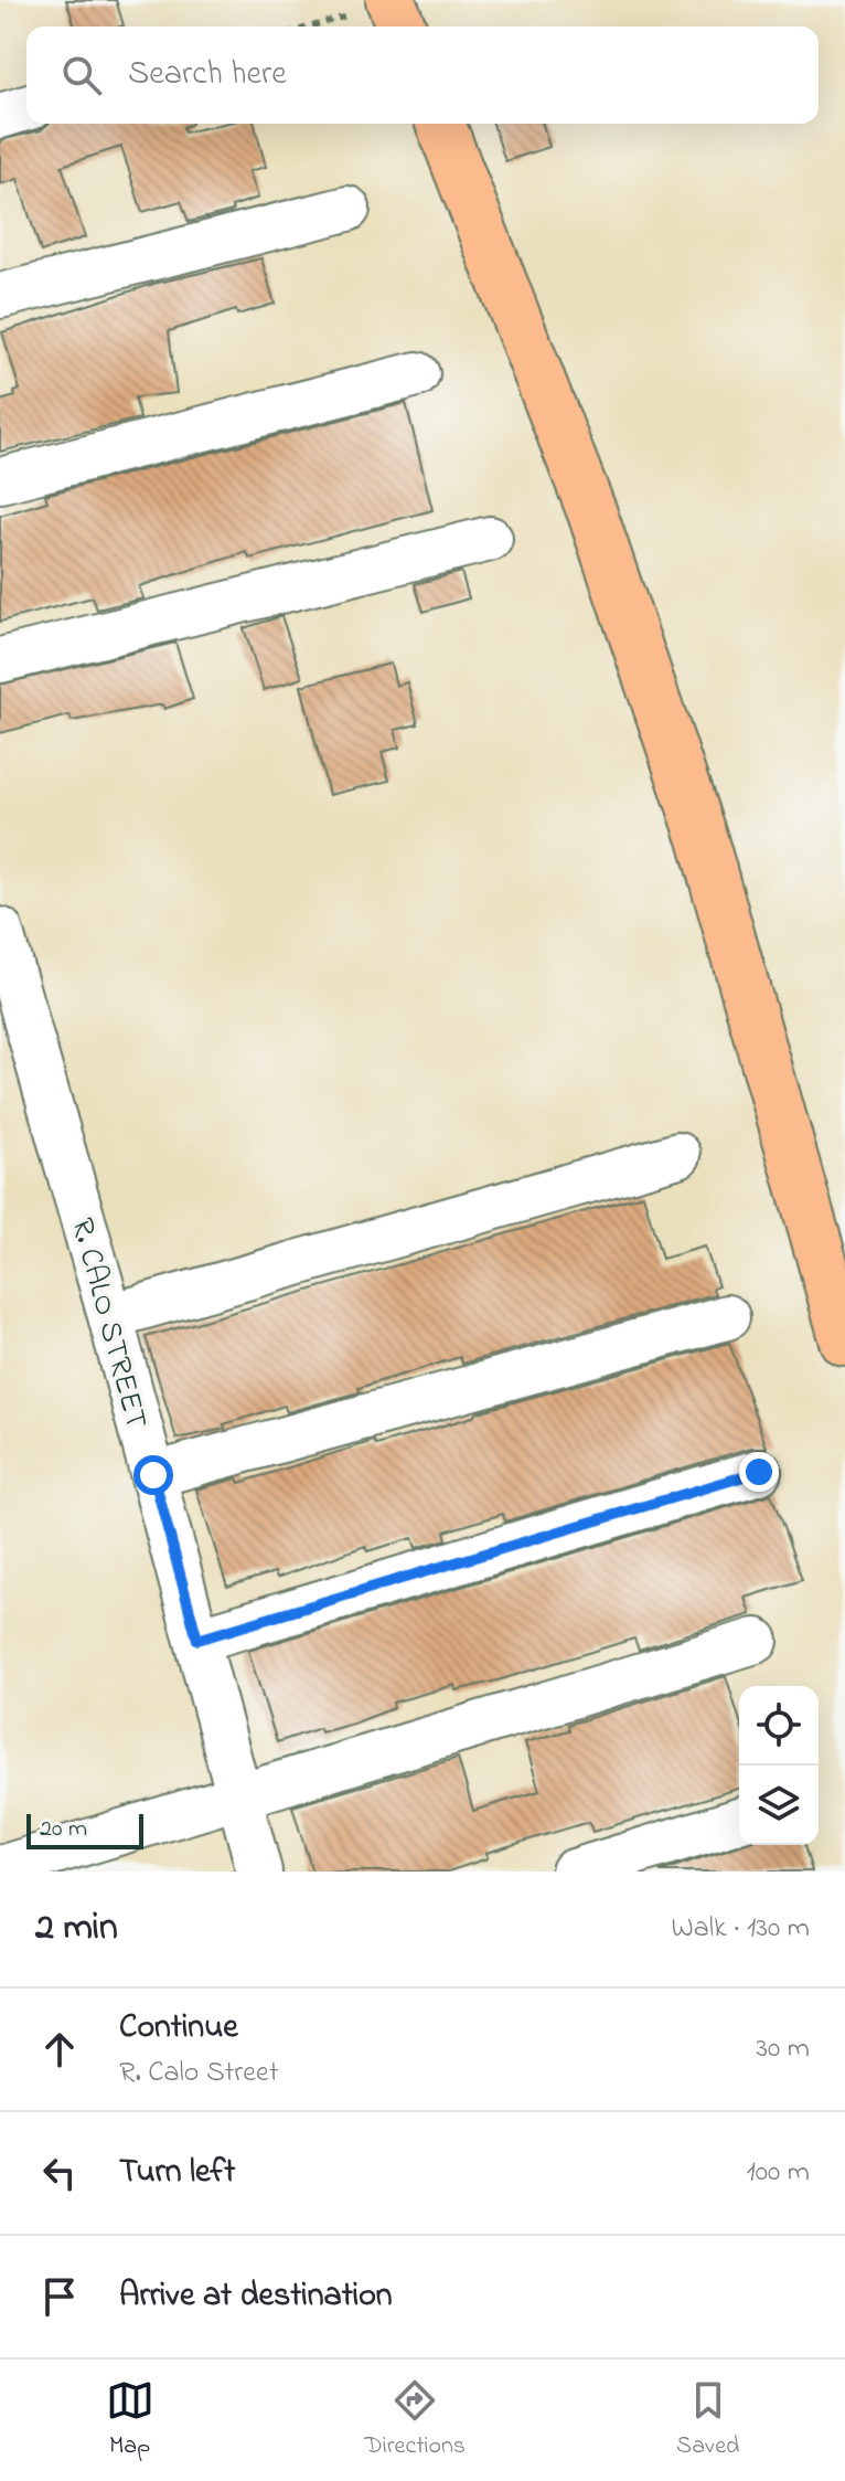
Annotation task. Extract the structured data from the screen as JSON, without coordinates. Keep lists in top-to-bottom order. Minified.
{"streets":{"street":["R. CALO STREET"]},"scale_bar":"20 m","page":{"search":"Search here","scale":"20 m","heading":["2 min","Walk · 130 m"],"list":[["Continue","R. Calo Street","30 m"],["Turn left","100 m"],"Arrive at destination"],"nav":["Map","Directions","Saved"]}}
